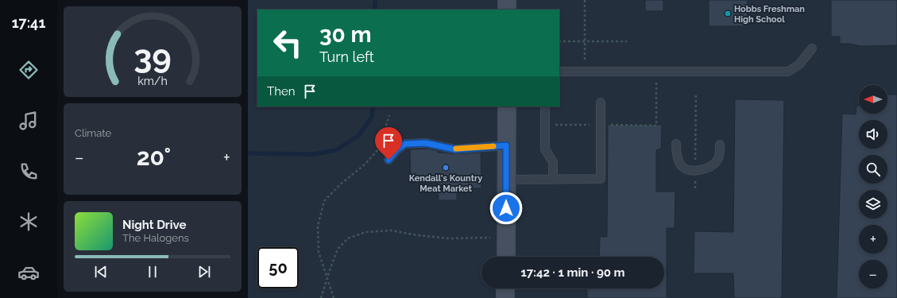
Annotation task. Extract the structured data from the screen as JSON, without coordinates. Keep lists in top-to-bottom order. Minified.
{"places":["Hobbs Freshman High School","Kendall's Kountry Meat Market"],"north":"left","page":{"tabs":"17:41","turn":["30 m","Turn left"],"then":"Then","map_buttons":["+","−"],"tile":"Climate","heat":["−","20°","+"],"song":["Night Drive","The Halogens"],"limit":"50","trip":"17:42 · 1 min · 90 m","gauge":["39","km/h"]}}
